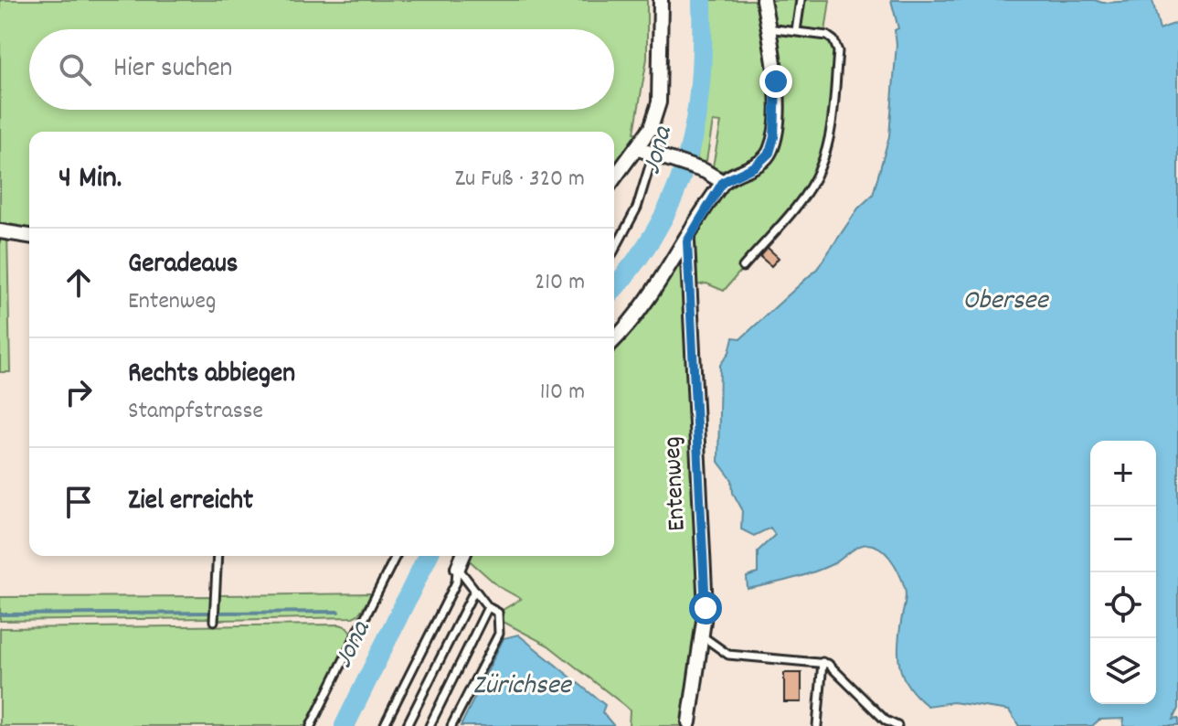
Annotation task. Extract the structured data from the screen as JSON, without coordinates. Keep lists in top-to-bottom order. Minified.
{"streets":{"street":["Entenweg"]},"water":["Jona","Obersee","Zürichsee"],"page":{"search":"Hier suchen","heading":["4 Min.","Zu Fuß · 320 m"],"list":[["Geradeaus","Entenweg","210 m"],["Rechts abbiegen","Stampfstrasse","110 m"],"Ziel erreicht"],"map_buttons":["+","−"]}}
